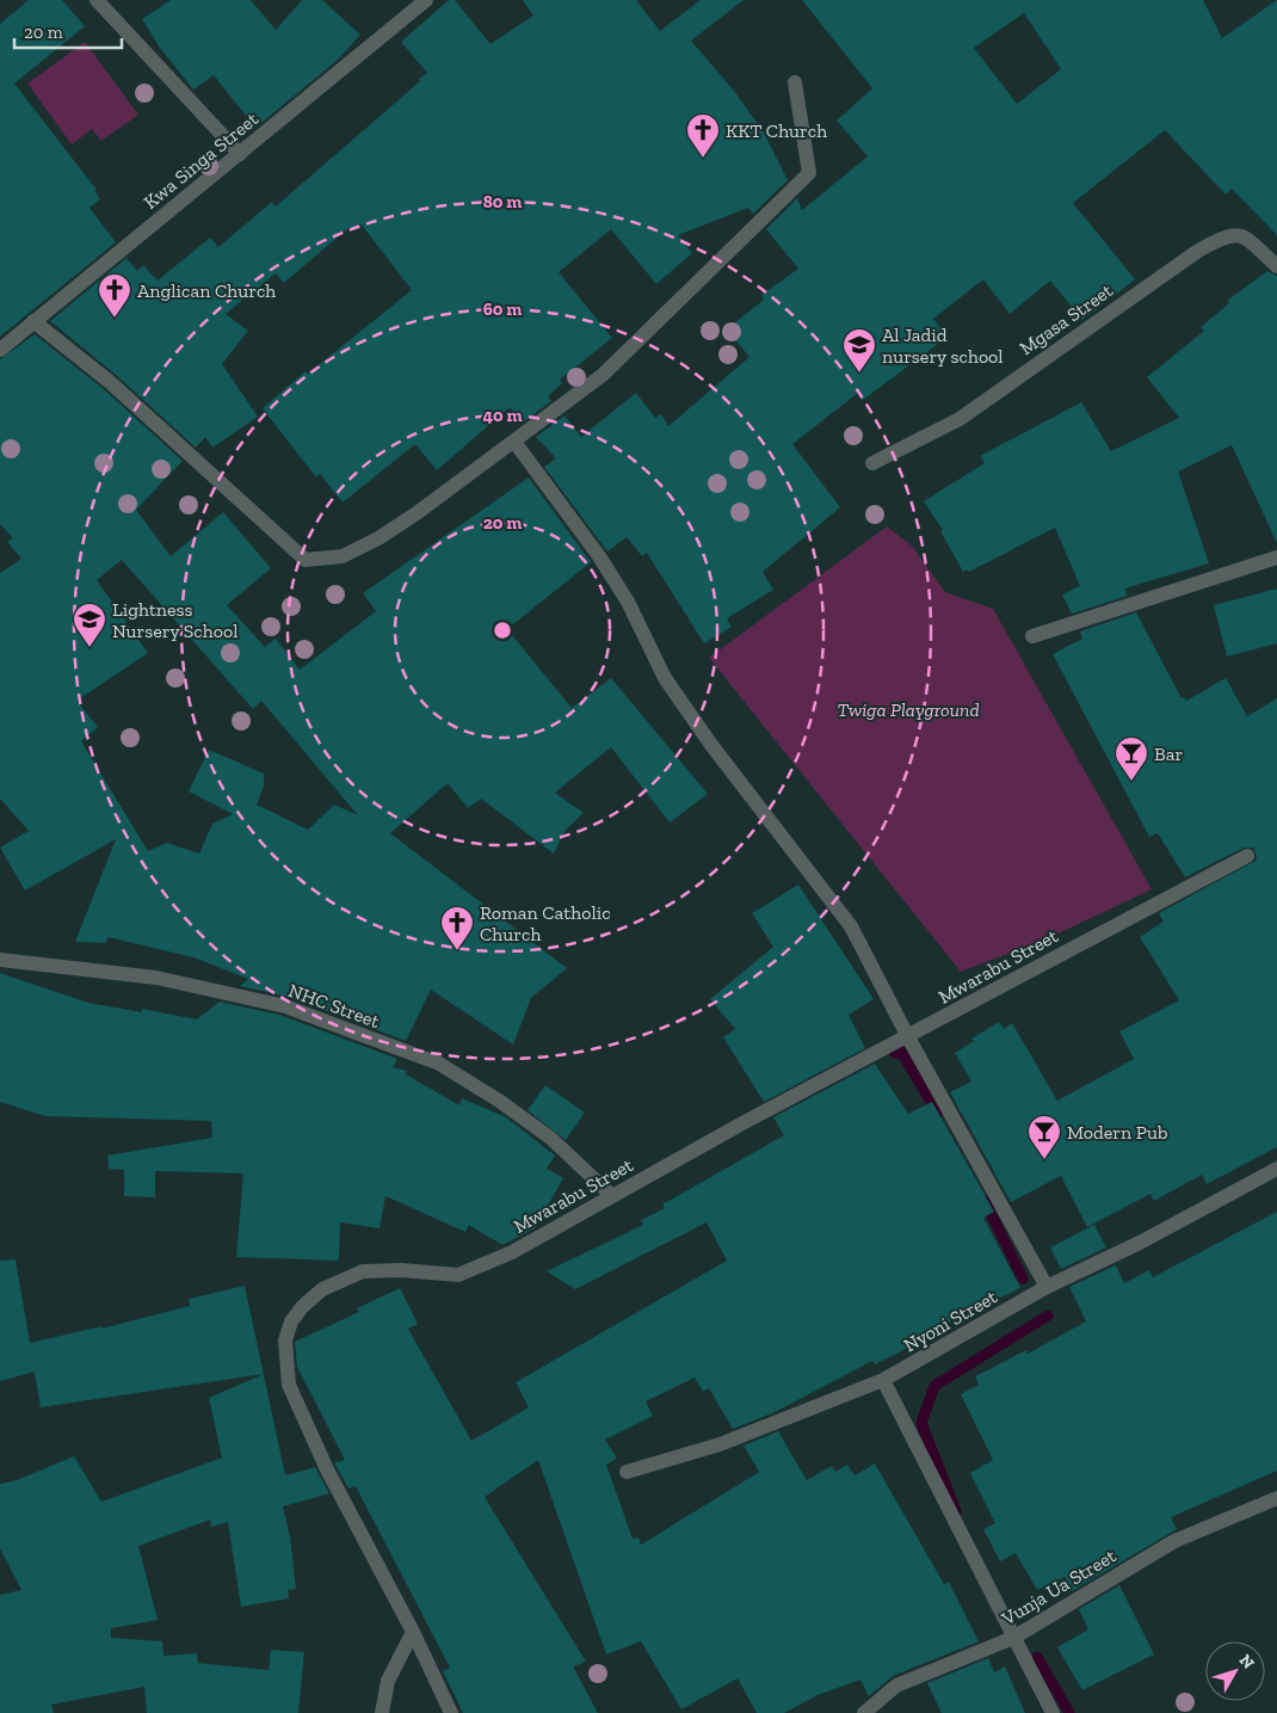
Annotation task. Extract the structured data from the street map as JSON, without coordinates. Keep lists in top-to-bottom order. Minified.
{"streets":{"street":["Kwa Singa Street","Mgasa Street","Mwarabu Street","NHC Street","Nyoni Street","Vunja Ua Street"]},"crossings":[["Mwarabu Street","NHC Street"]],"parks":["Twiga Playground"],"places":{"church":["KKT Church","Anglican Church","Roman Catholic Church"],"school or university":["Al Jadid nursery school","Lightness Nursery School"],"bar":["Bar","Modern Pub"]},"scale_bar":"20 m","north":"top right","rings":["80 m","60 m","40 m","20 m"]}
